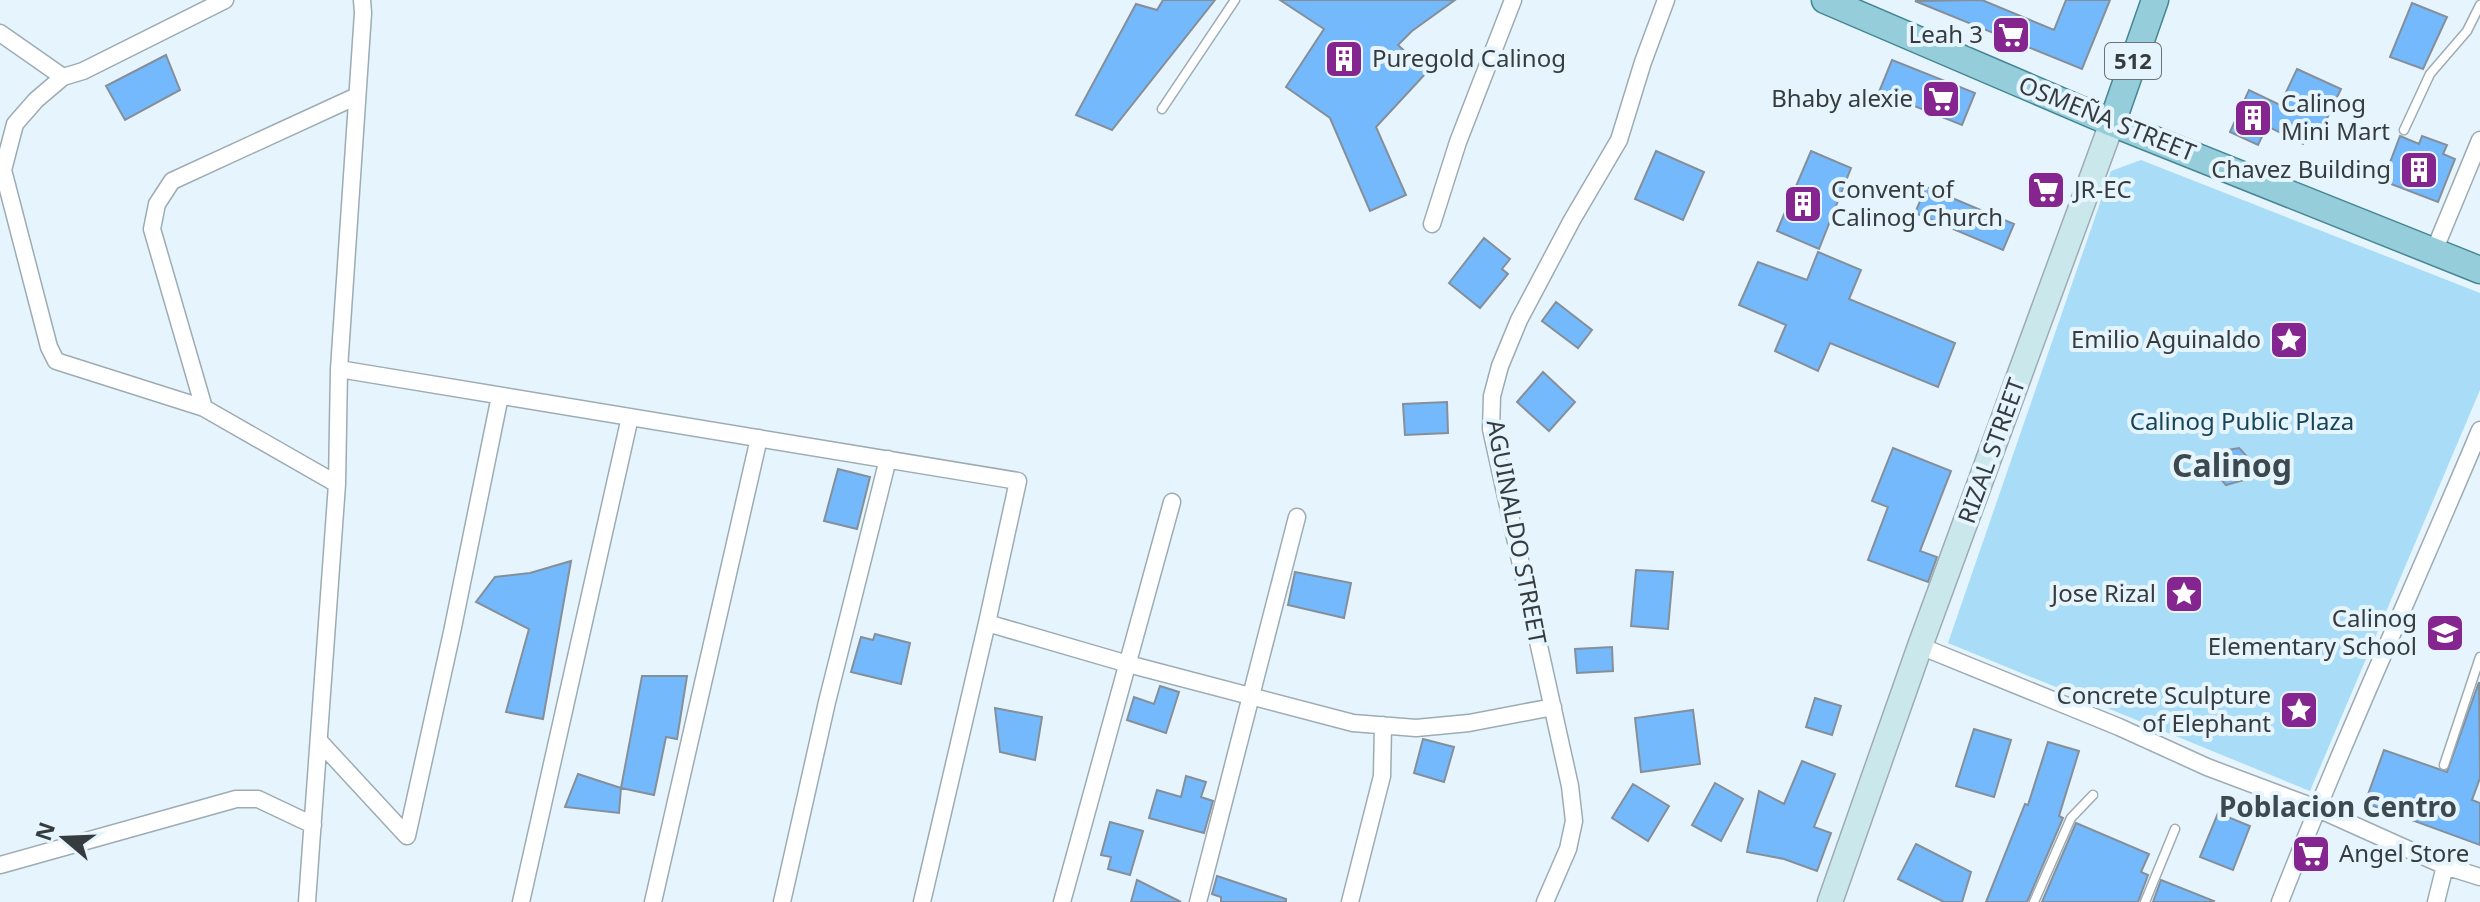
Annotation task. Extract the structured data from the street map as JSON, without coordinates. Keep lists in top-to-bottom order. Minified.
{"streets":{"main road":["512","OSMEÑA STREET","RIZAL STREET"],"street":["AGUINALDO STREET"]},"crossings":[["OSMEÑA STREET","RIZAL STREET"]],"districts":["Calinog","Poblacion Centro"],"parks":["Calinog Public Plaza"],"places":{"supermarket":["Leah 3","Bhaby alexie","JR-EC","Angel Store"],"building":["Puregold Calinog","Calinog Mini Mart","Chavez Building","Convent of Calinog Church"],"place":["Emilio Aguinaldo","Jose Rizal","Concrete Sculpture of Elephant"],"school or university":["Calinog Elementary School"]},"north":"left"}
